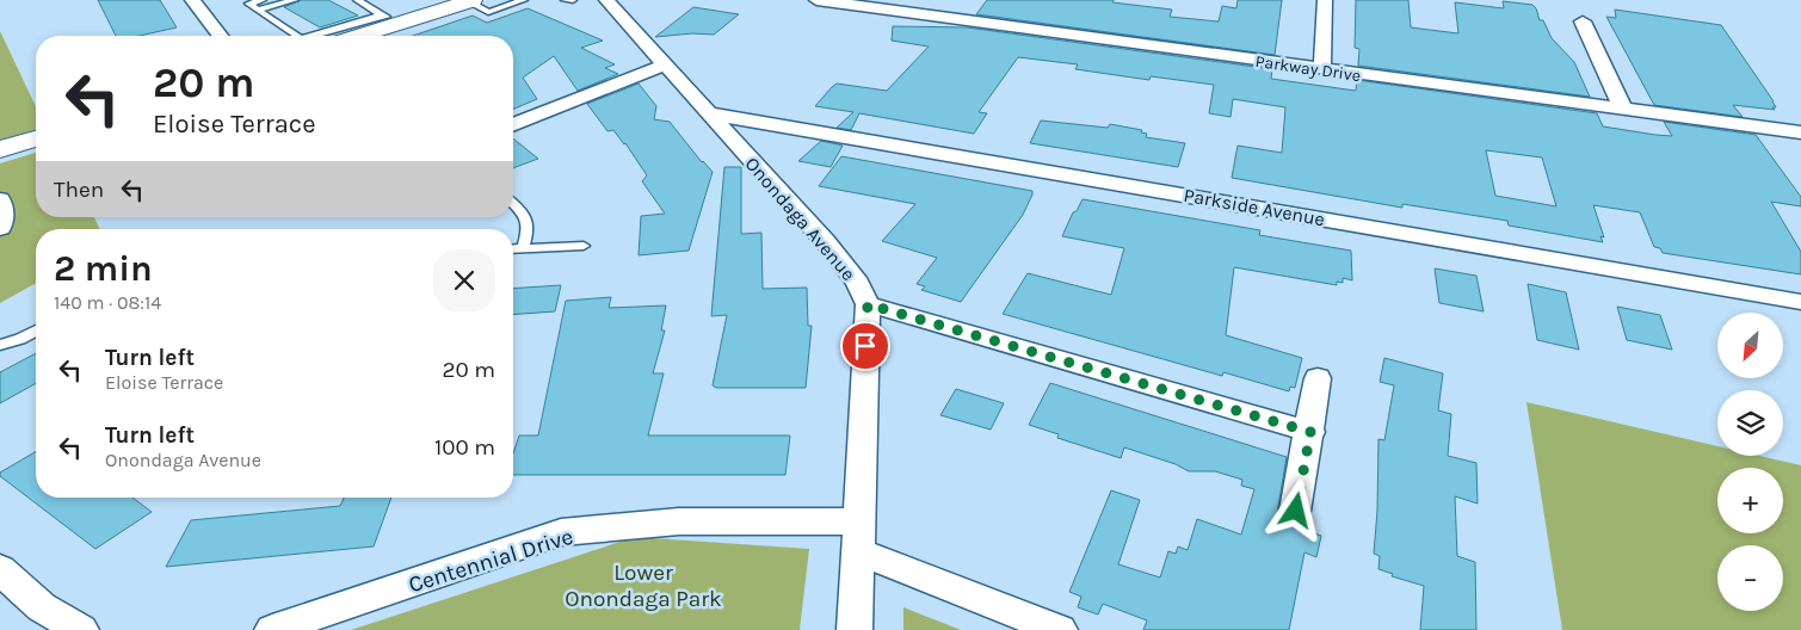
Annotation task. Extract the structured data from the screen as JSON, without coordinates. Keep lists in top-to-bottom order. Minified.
{"streets":{"street":["Parkway Drive","Parkside Avenue","Onondaga Avenue","Centennial Drive"]},"crossings":[["Parkside Avenue","Onondaga Avenue"],["Onondaga Avenue","Centennial Drive"]],"parks":["Lower Onondaga Park"],"north":"bottom left","page":{"turn":["20 m","Eloise Terrace"],"then":"Then","heading":["2 min","140 m · 08:14"],"map_buttons":["+","−"],"list":[{"name":"Turn left","note":"Eloise Terrace","value":"20 m"},{"name":"Turn left","note":"Onondaga Avenue","value":"100 m"}]}}
